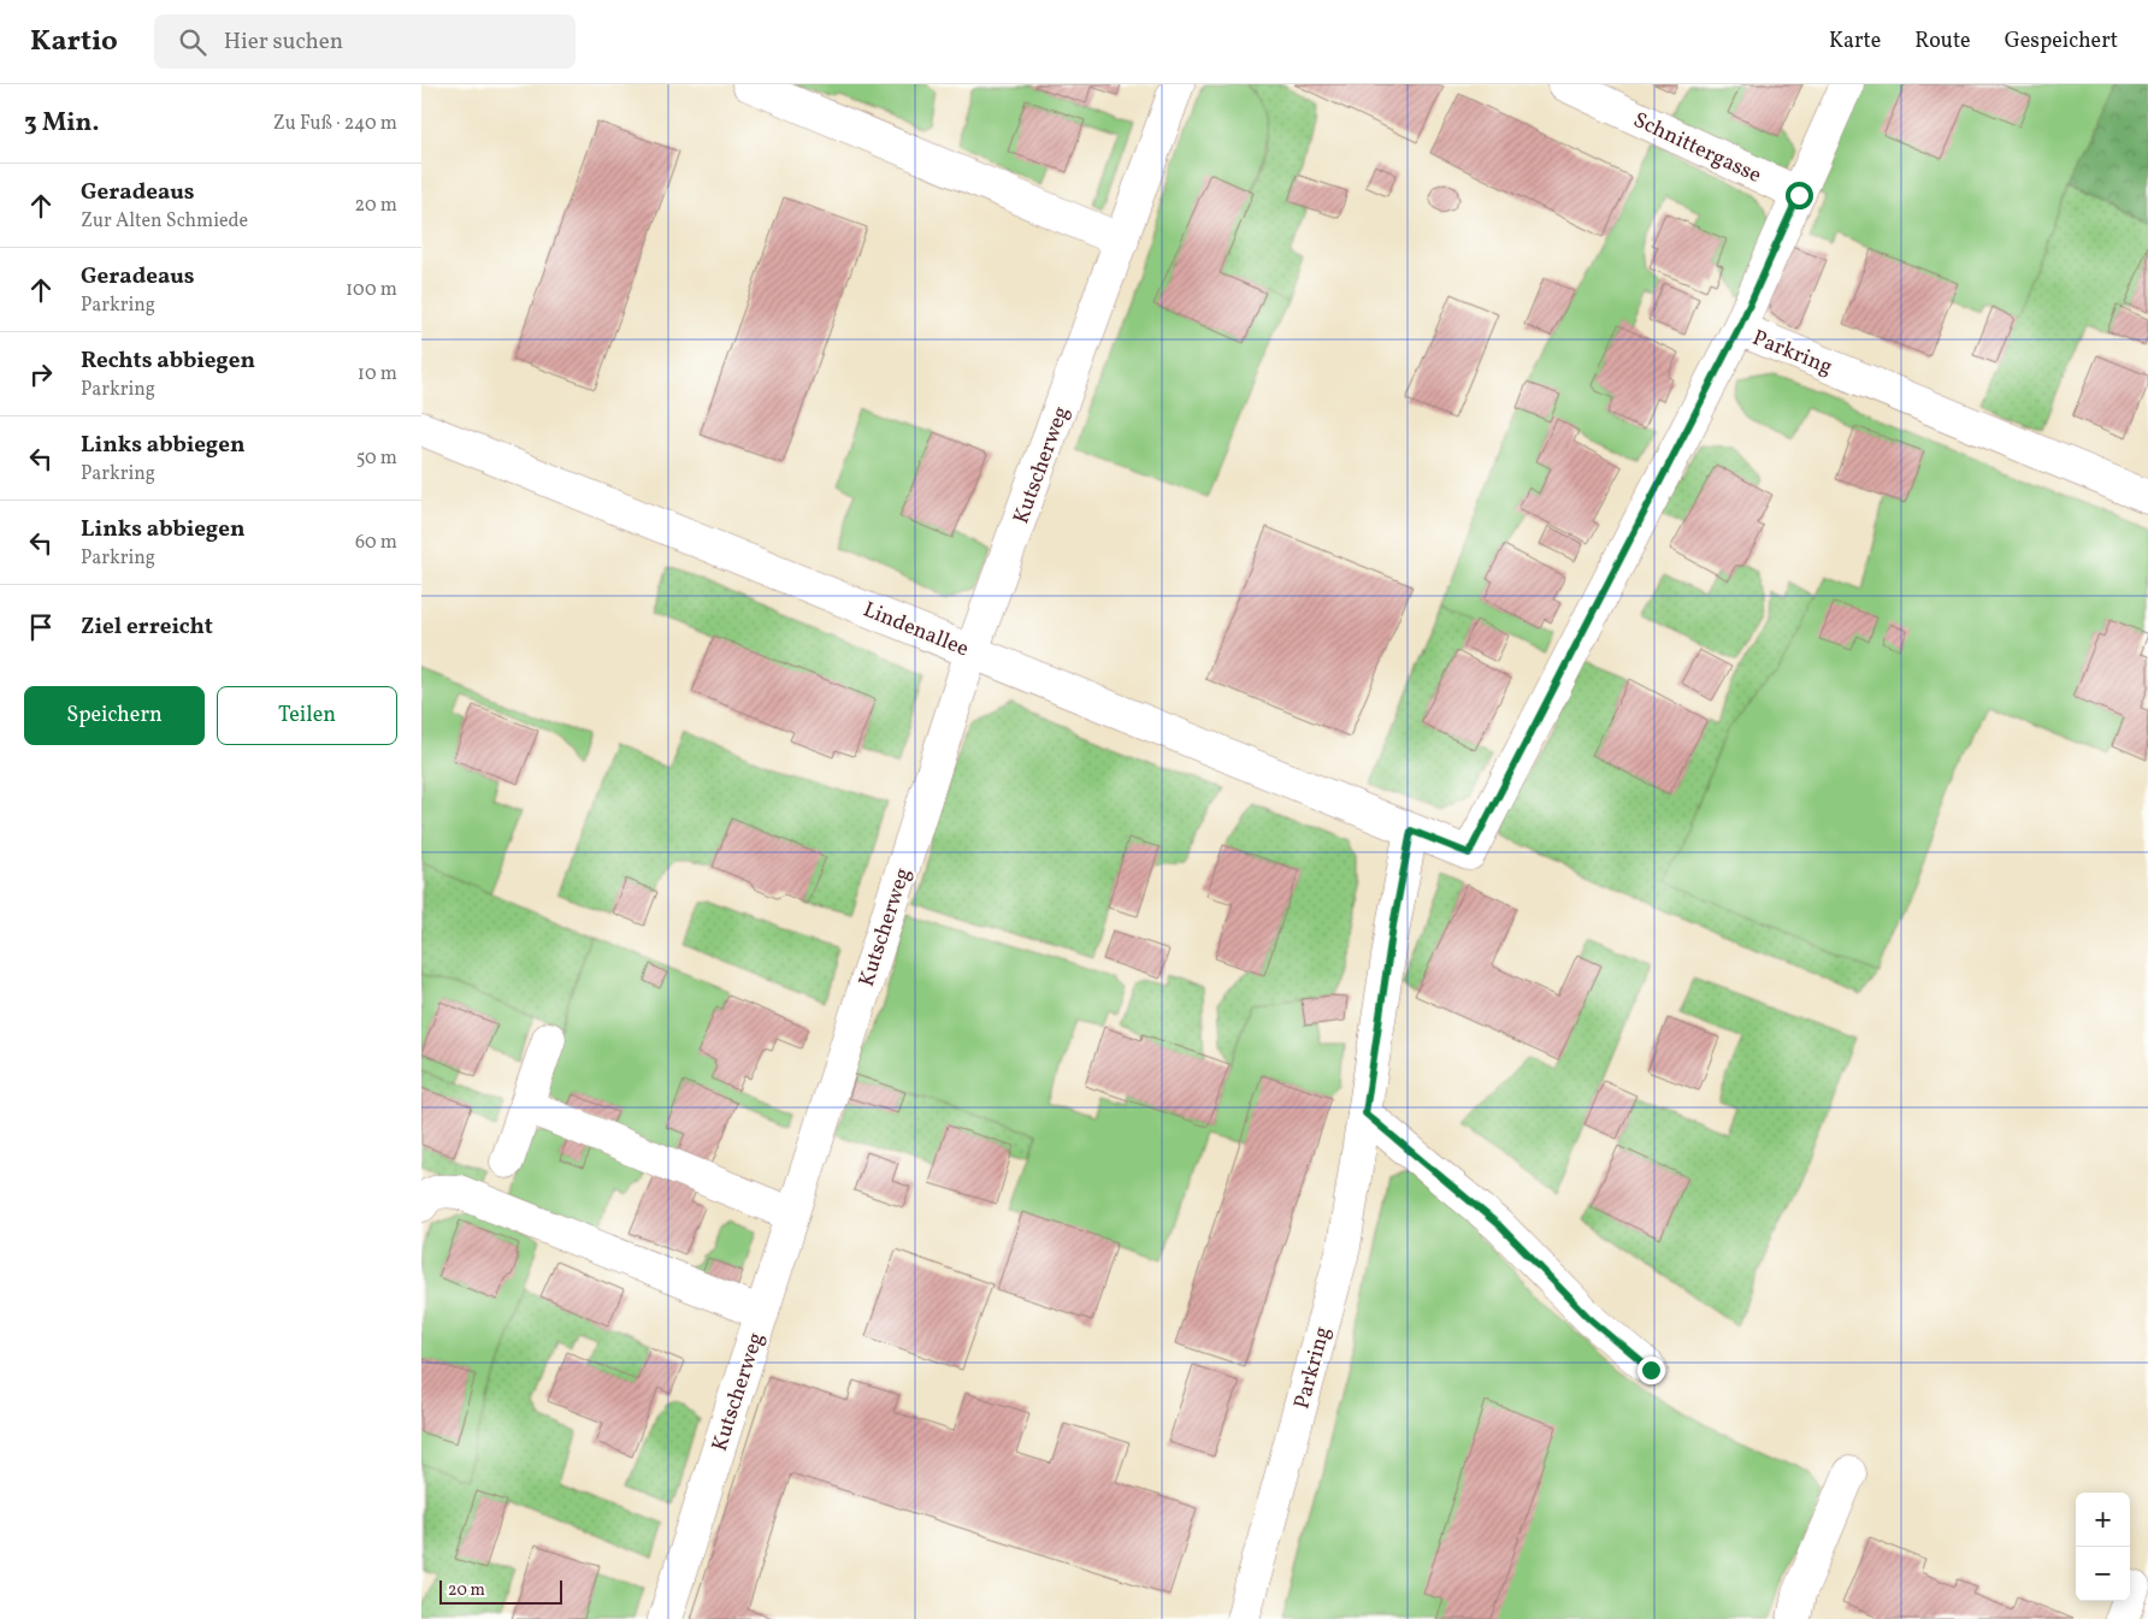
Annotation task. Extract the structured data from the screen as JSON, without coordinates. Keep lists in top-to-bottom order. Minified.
{"streets":{"street":["Schnittergasse","Parkring","Kutscherweg","Lindenallee"]},"crossings":[["Parkring","Lindenallee"],["Kutscherweg","Lindenallee"]],"scale_bar":"20 m","page":{"header":"Kartio","search":"Hier suchen","nav":["Karte","Route","Gespeichert"],"heading":["3 Min.","Zu Fuß · 240 m"],"list":[["Geradeaus","Zur Alten Schmiede","20 m"],["Geradeaus","Parkring","100 m"],["Rechts abbiegen","Parkring","10 m"],["Links abbiegen","Parkring","50 m"],["Links abbiegen","Parkring","60 m"],"Ziel erreicht"],"buttons":["Speichern","Teilen"],"map_buttons":["+","−"],"scale":"20 m"}}
